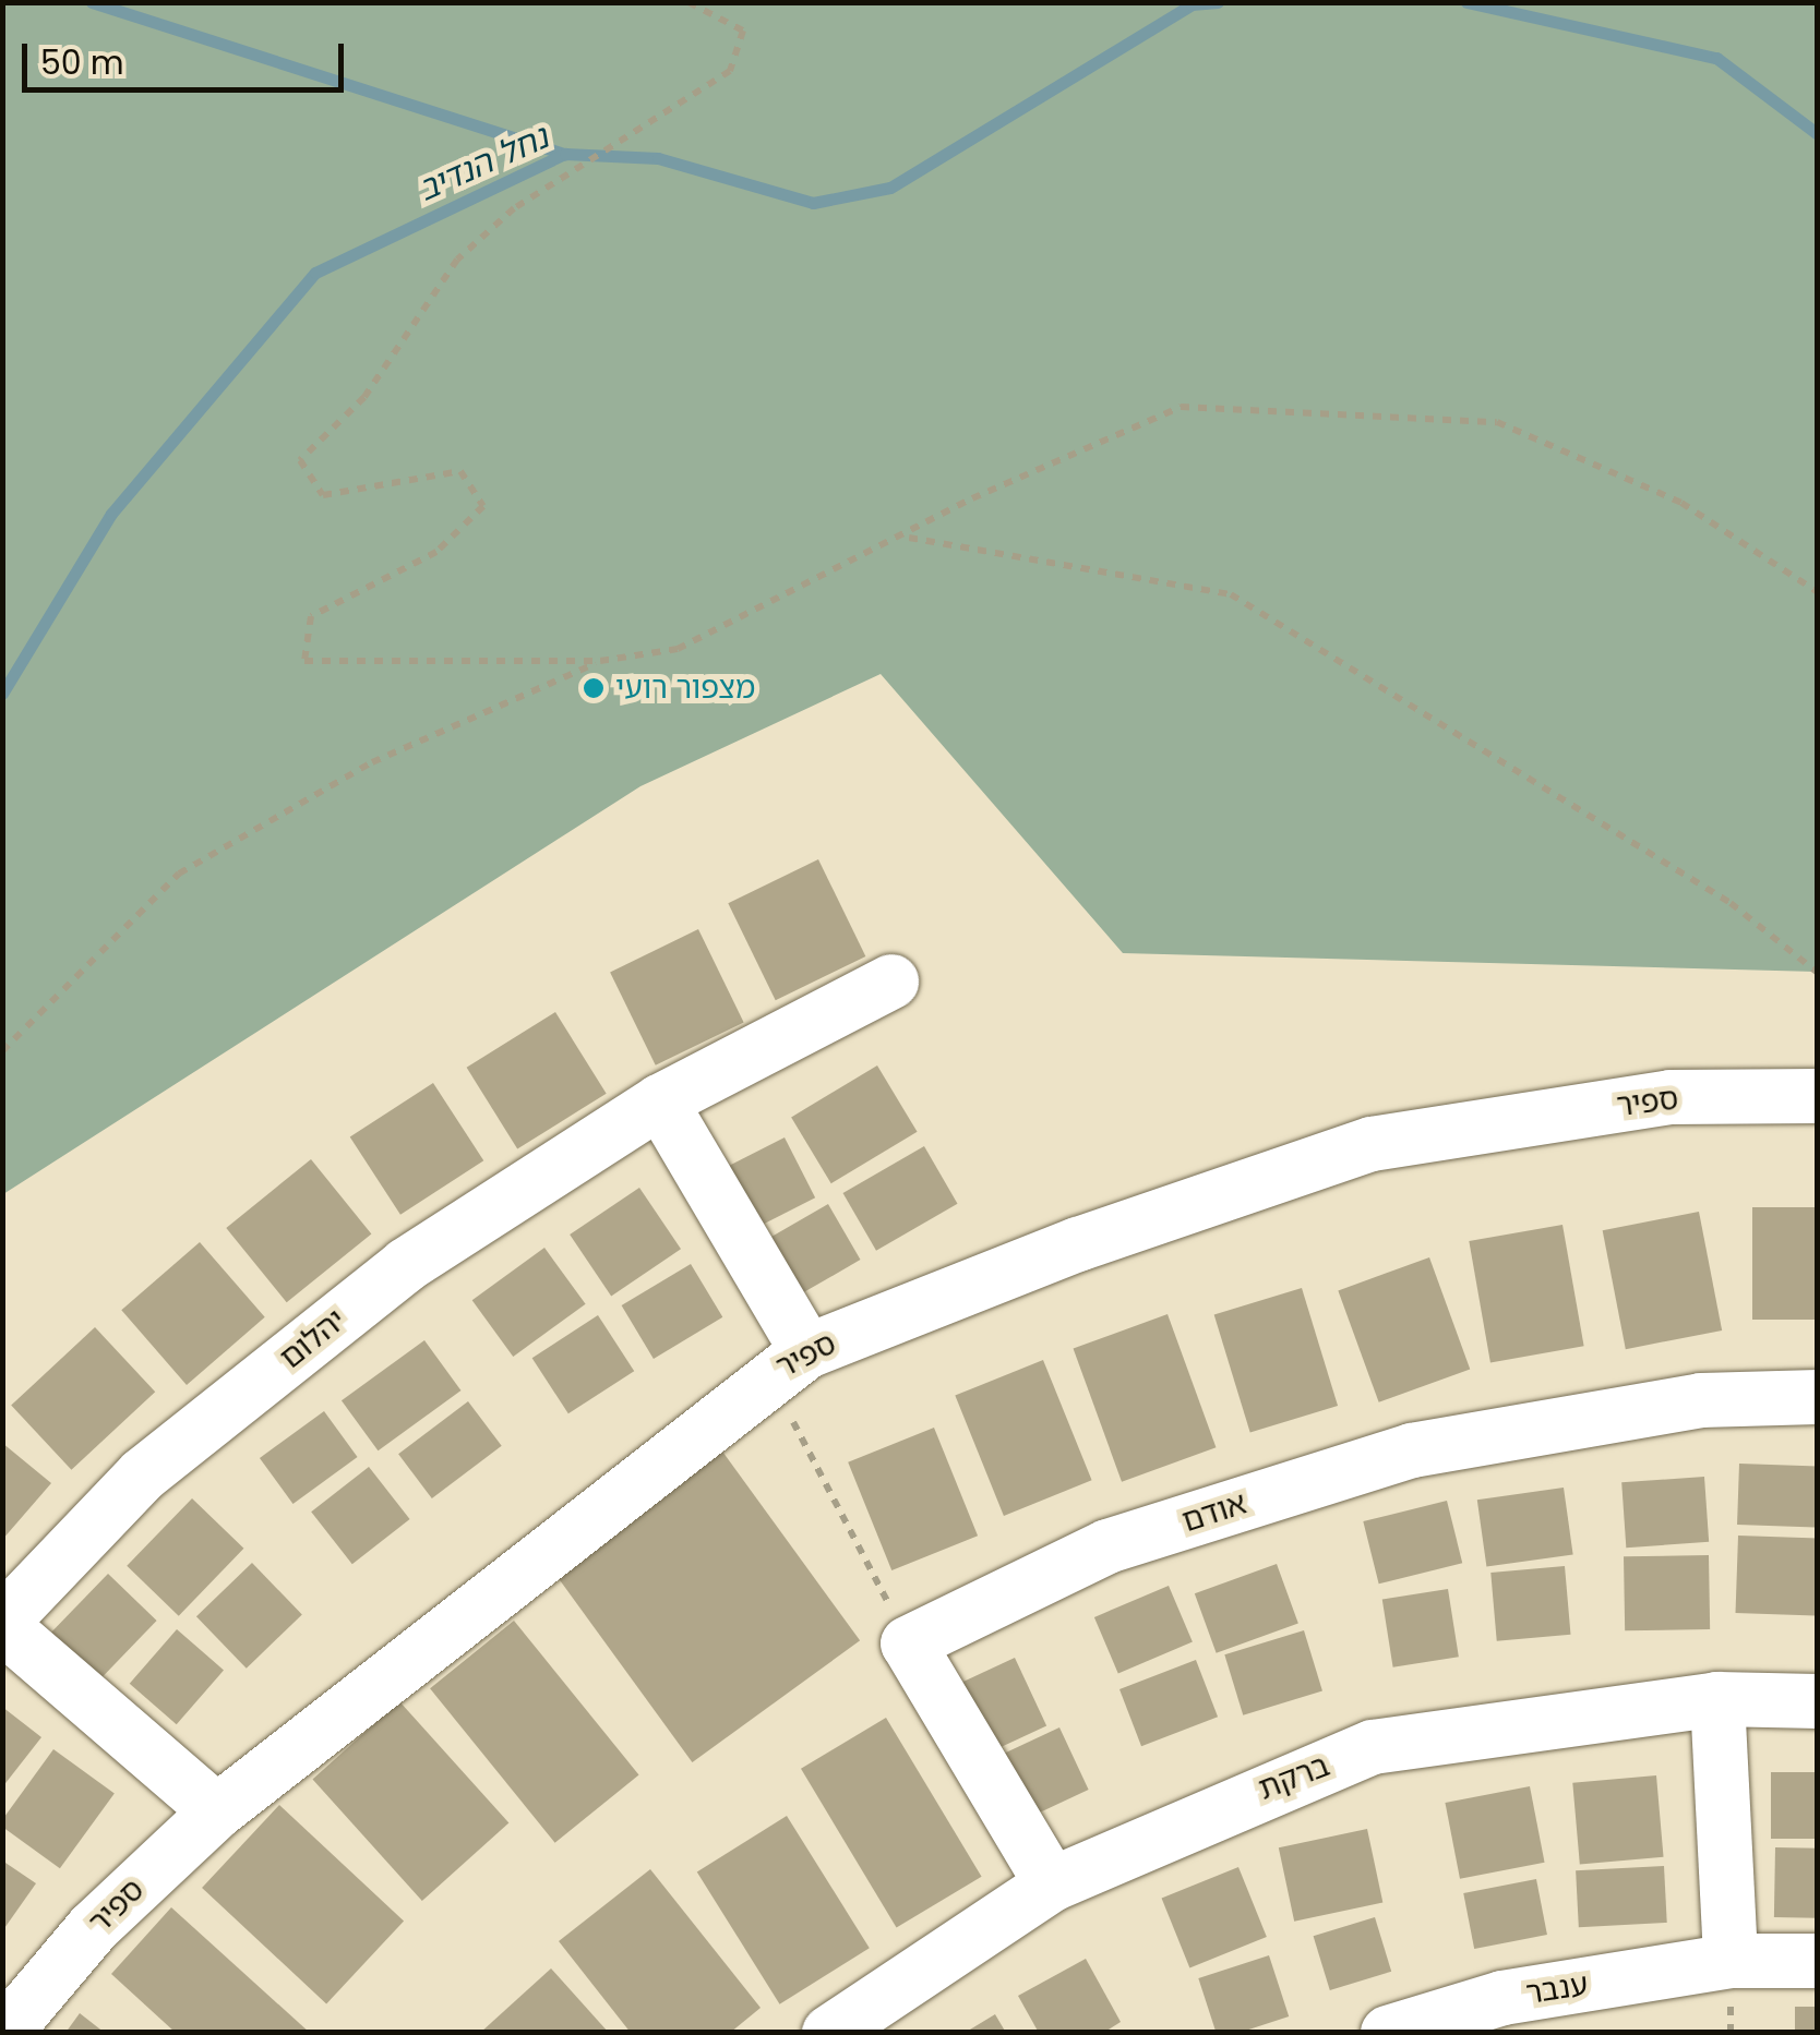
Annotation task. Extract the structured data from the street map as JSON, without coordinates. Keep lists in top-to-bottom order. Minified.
{"streets":{"street":["ספיר","יהלום","אודם","ברקת","ענבר"]},"crossings":[["ספיר","יהלום"]],"water":["נחל הנדיב"],"places":["מצפור רועי"],"scale_bar":"50 m"}
